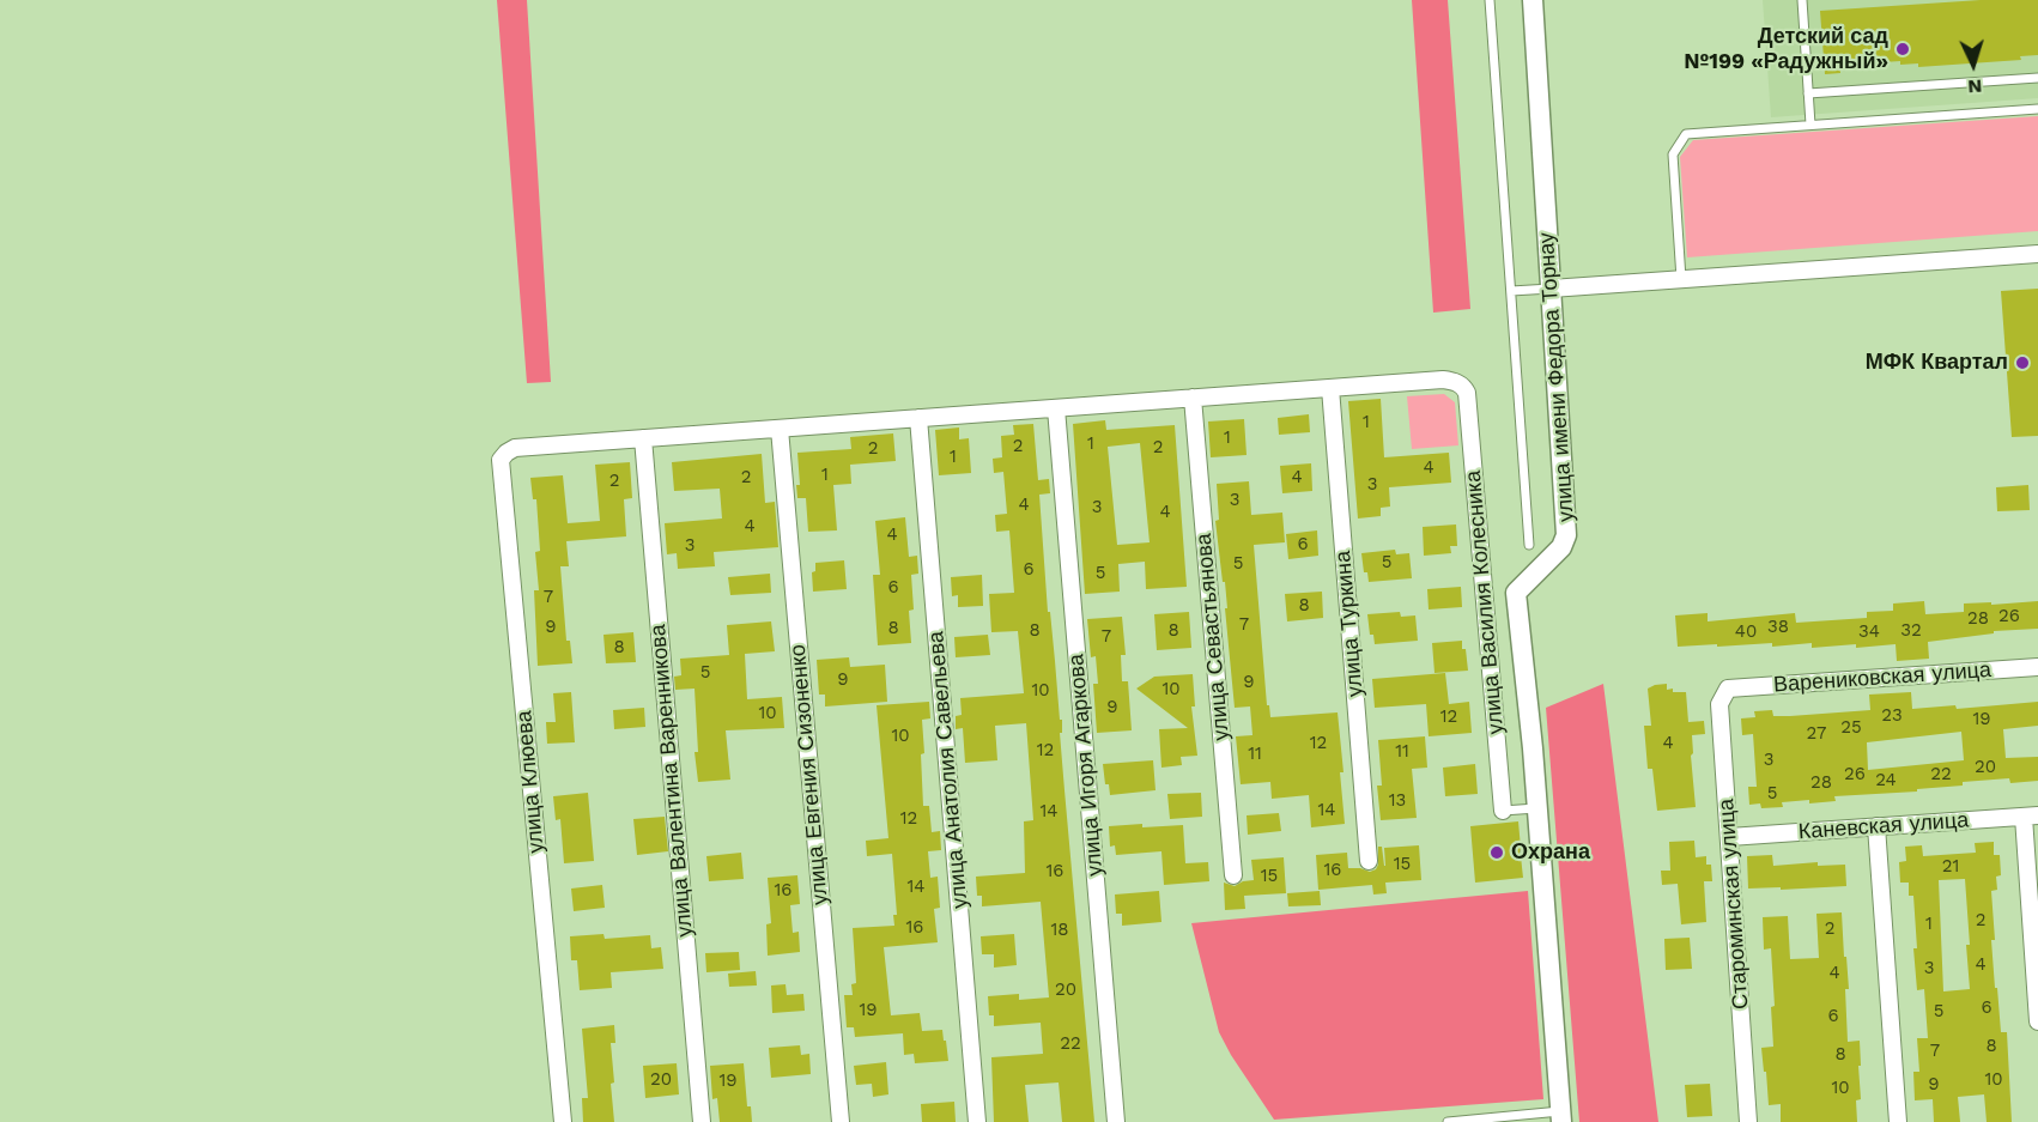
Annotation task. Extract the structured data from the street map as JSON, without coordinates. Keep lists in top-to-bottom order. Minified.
{"streets":{"street":["улица имени Федора Торнау","улица Василия Колесника","улица Туркина","улица Севастьянова","Варениковская улица","улица Игоря Агаркова","улица Анатолия Савельева","улица Евгения Сизоненко","улица Валентина Варенникова","улица Клюева","Каневская улица","Староминская улица"]},"crossings":[["улица Василия Колесника","улица Туркина"],["Варениковская улица","Староминская улица"],["улица Валентина Варенникова","улица Клюева"],["Каневская улица","Староминская улица"]],"places":["Детский сад №199 «Радужный»","МФК Квартал","Охрана"],"house_numbers":["1","1","1","2","2","2","1","4","1","2","4","2","3","3","4","3","4","4","4","6","3","5","5","6","5","6","7","8","26","28","7","9","38","8","8","8","32","40","34","7","8","5","9","9","10","10","9","10","23","12","19","25","27","10","12","4","12","11","11","3","20","26","22","24","28","5","13","14","14","12","15","21","16","16","15","14","16","2","1","16","2","18","4","3","4","20","6","19","5","6","22","8","7","8","20","10","19","9","10"],"north":"bottom"}
